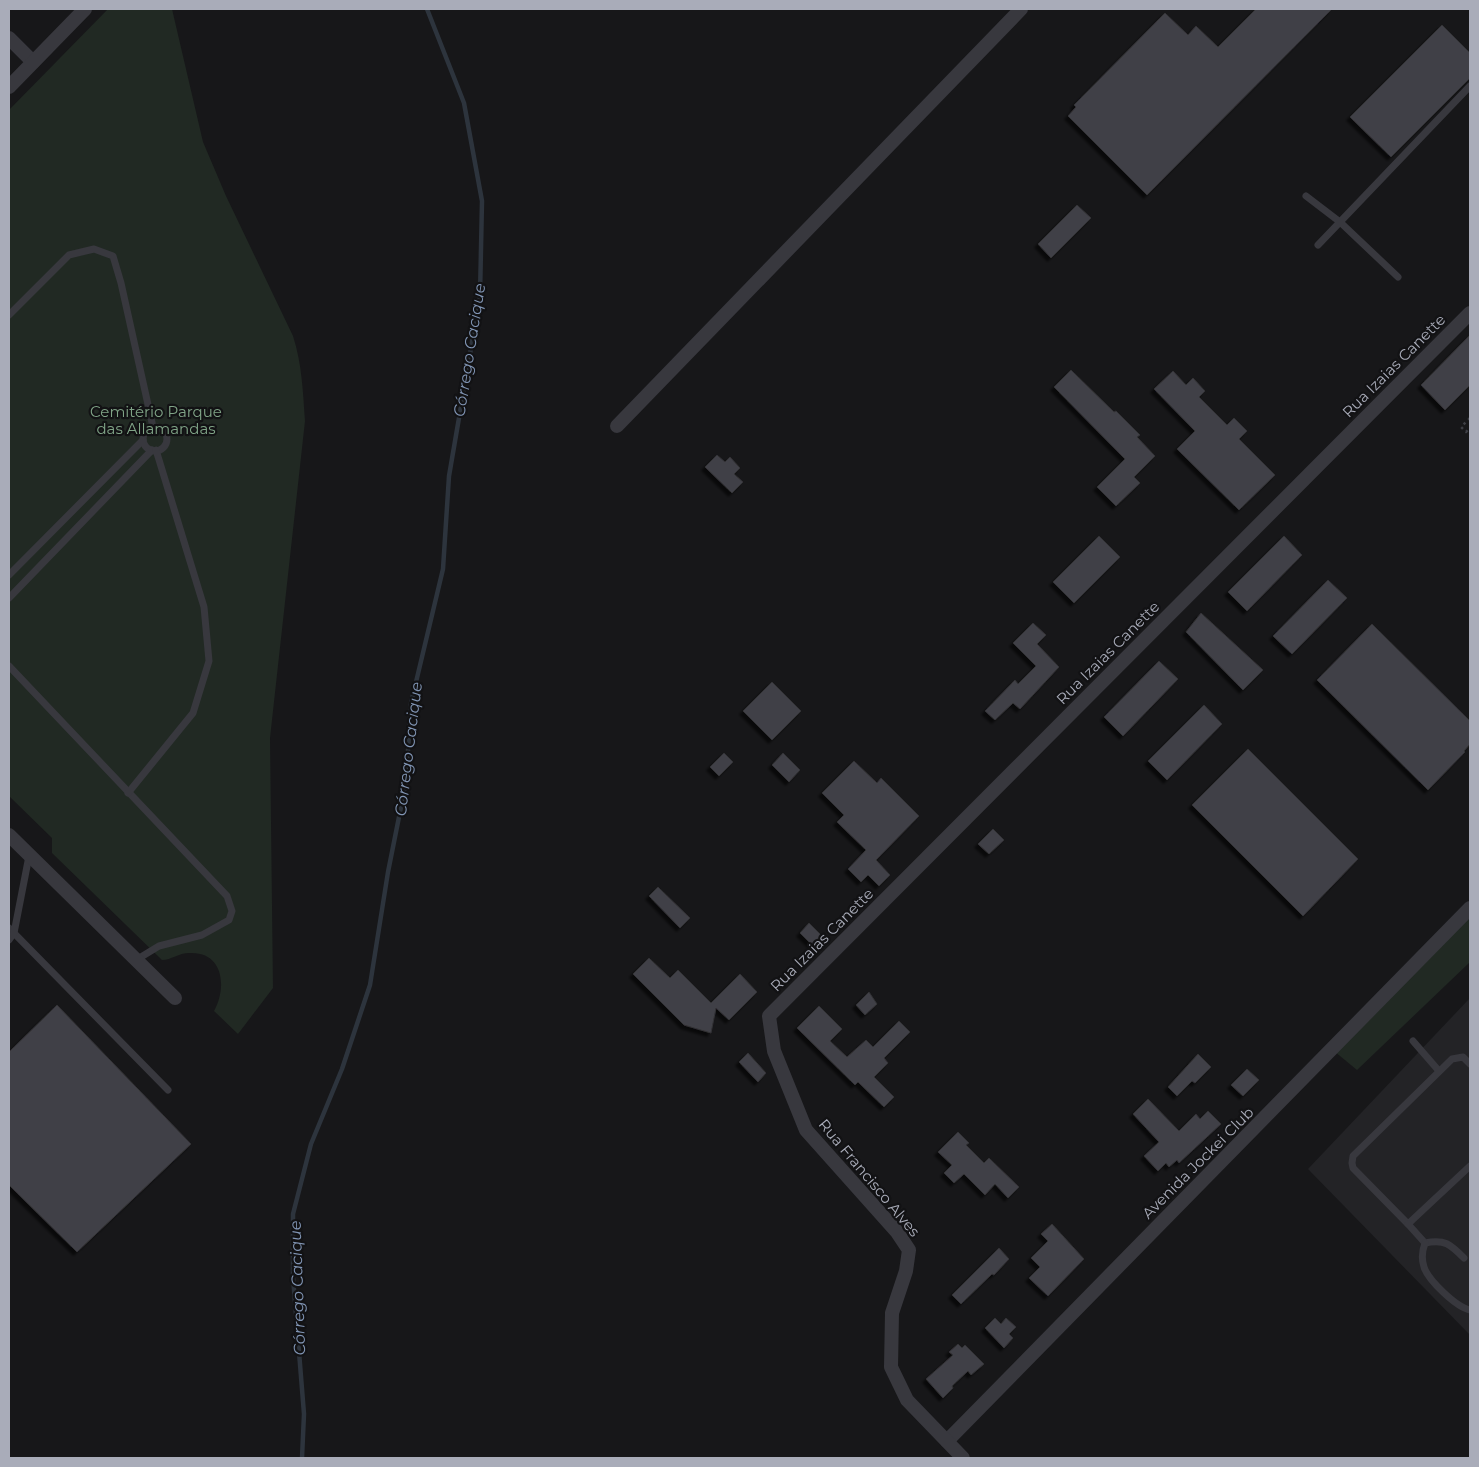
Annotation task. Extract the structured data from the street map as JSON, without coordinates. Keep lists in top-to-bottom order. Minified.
{"streets":{"street":["Rua Izaias Canette","Avenida Jockei Club","Rua Francisco Alves"]},"crossings":[["Rua Izaias Canette","Rua Francisco Alves"],["Avenida Jockei Club","Rua Francisco Alves"]],"water":["Córrego Cacique"],"parks":["Cemitério Parque das Allamandas"]}
